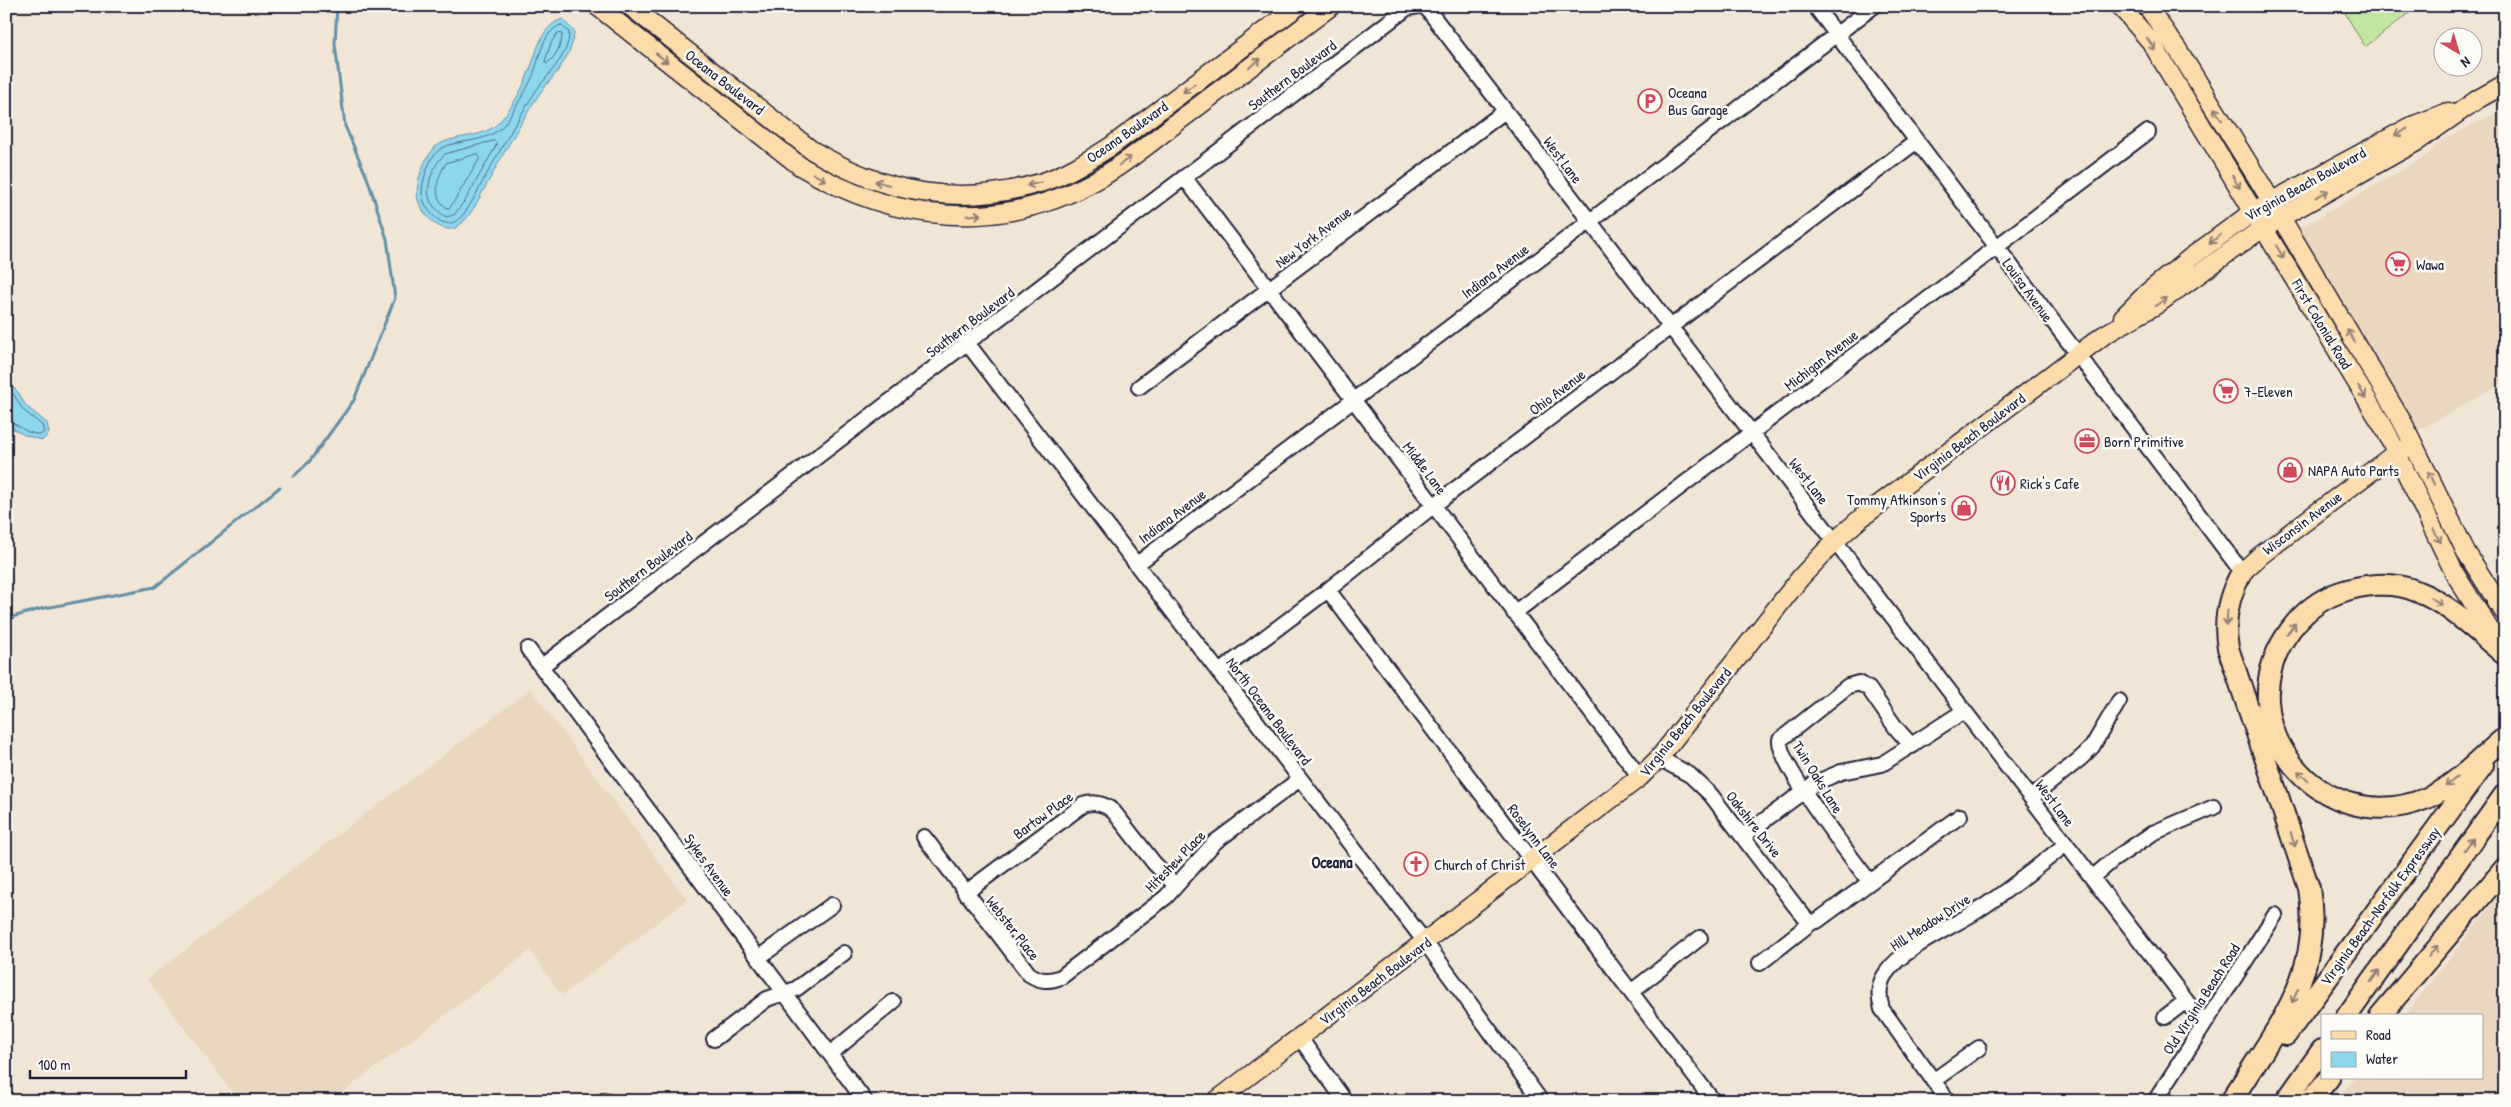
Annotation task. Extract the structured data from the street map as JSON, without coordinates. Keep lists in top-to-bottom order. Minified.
{"streets":{"highway":["Virginia Beach-Norfolk Expressway"],"main road":["Oceana Boulevard","Virginia Beach Boulevard","First Colonial Road","Wisconsin Avenue"],"street":["Southern Boulevard","West Lane","New York Avenue","Indiana Avenue","Louisa Avenue","Michigan Avenue","Ohio Avenue","Middle Lane","North Oceana Boulevard","Twin Oaks Lane","Bartow Place","Oakshire Drive","Roselynn Lane","Hiteshew Place","Sykes Avenue","Hill Meadow Drive","Webster Place","Old Virginia Beach Road"]},"crossings":[["Southern Boulevard","Middle Lane"],["Southern Boulevard","North Oceana Boulevard"],["Southern Boulevard","Sykes Avenue"],["West Lane","Virginia Beach Boulevard"],["West Lane","New York Avenue"],["West Lane","Indiana Avenue"],["West Lane","Michigan Avenue"],["West Lane","Ohio Avenue"],["West Lane","Hill Meadow Drive"],["West Lane","Old Virginia Beach Road"],["Virginia Beach Boulevard","Louisa Avenue"],["Virginia Beach Boulevard","First Colonial Road"],["Virginia Beach Boulevard","Middle Lane"],["Virginia Beach Boulevard","North Oceana Boulevard"],["Virginia Beach Boulevard","Oakshire Drive"],["Virginia Beach Boulevard","Roselynn Lane"],["New York Avenue","Middle Lane"],["Indiana Avenue","Louisa Avenue"],["Indiana Avenue","Middle Lane"],["Indiana Avenue","North Oceana Boulevard"],["Louisa Avenue","Michigan Avenue"],["Louisa Avenue","Ohio Avenue"],["Louisa Avenue","Wisconsin Avenue"],["First Colonial Road","Wisconsin Avenue"],["Michigan Avenue","Middle Lane"],["Ohio Avenue","Middle Lane"],["Ohio Avenue","North Oceana Boulevard"],["Ohio Avenue","Roselynn Lane"],["North Oceana Boulevard","Hiteshew Place"],["Bartow Place","Hiteshew Place"],["Bartow Place","Webster Place"],["Hiteshew Place","Webster Place"]],"districts":["Oceana"],"places":{"parking":["Oceana Bus Garage"],"supermarket":["Wawa","7-Eleven"],"office":["Born Primitive"],"shop":["NAPA Auto Parts","Tommy Atkinson's Sports"],"restaurant":["Rick's Cafe"],"church":["Church of Christ"]},"legend":["Road","Water"],"scale_bar":"100 m","north":"bottom right"}
